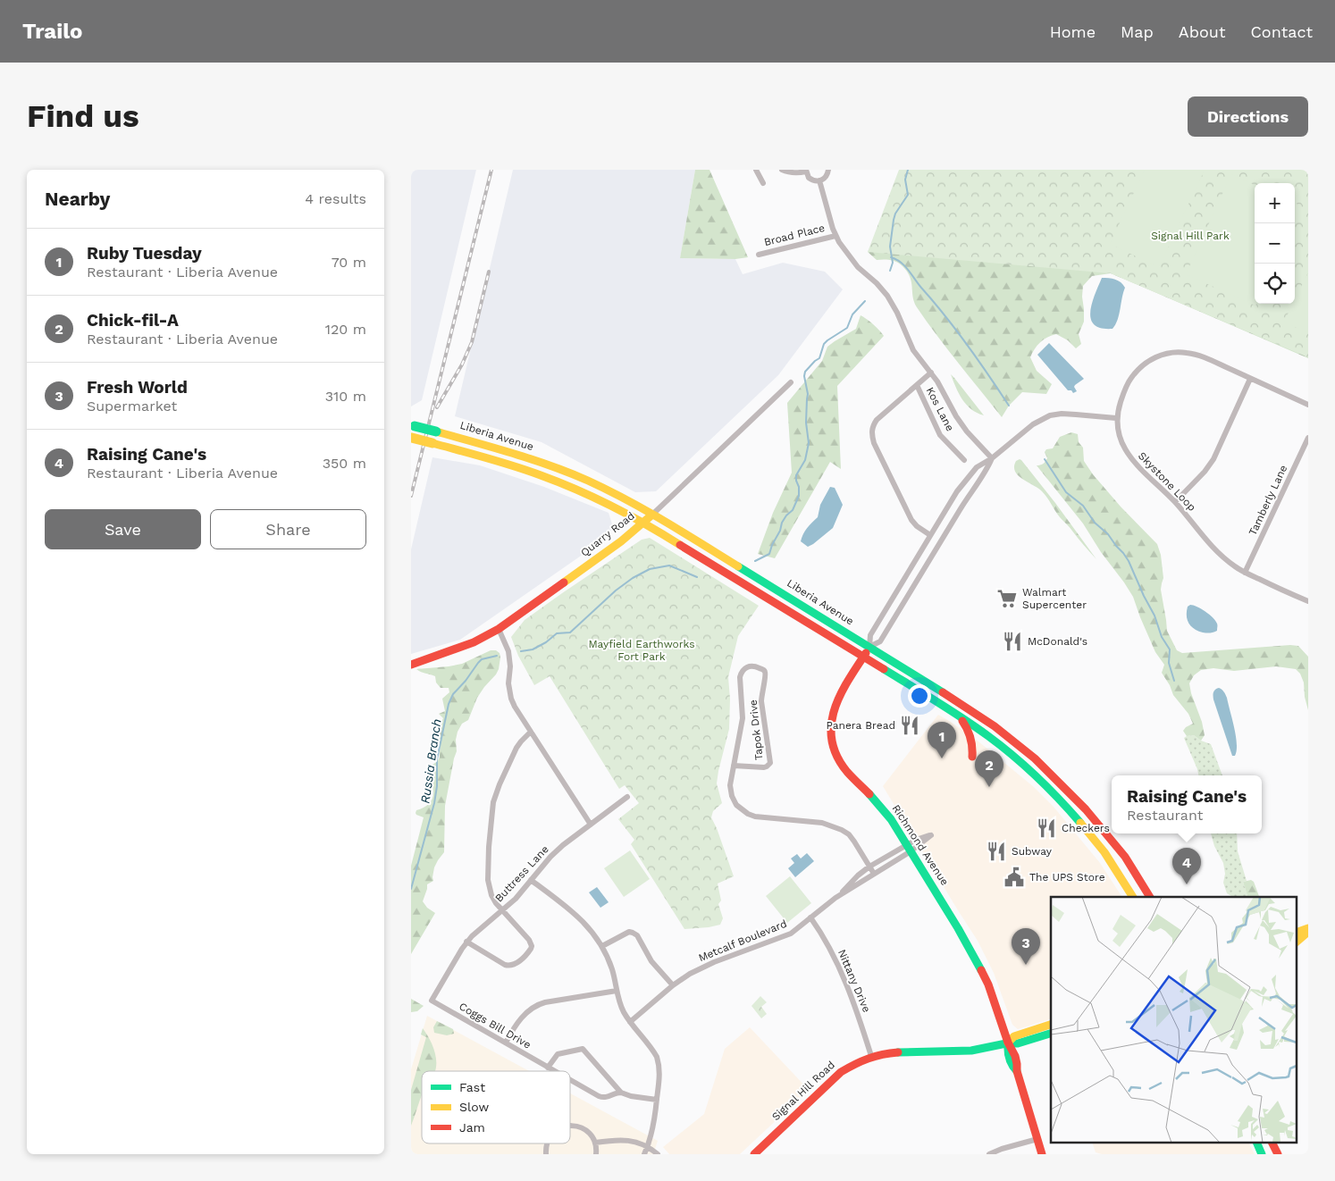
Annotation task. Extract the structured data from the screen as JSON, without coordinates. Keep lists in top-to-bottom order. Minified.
{"streets":{"main road":["Liberia Avenue","Quarry Road","Richmond Avenue","Signal Hill Road"],"street":["Broad Place","Kos Lane","Skystone Loop","Tamberly Lane","Tapok Drive","Buttress Lane","Metcalf Boulevard","Nittany Drive","Coggs Bill Drive"]},"crossings":[["Liberia Avenue","Quarry Road"],["Liberia Avenue","Richmond Avenue"],["Skystone Loop","Tamberly Lane"],["Skystone Loop","Richmond Avenue"],["Tapok Drive","Metcalf Boulevard"],["Richmond Avenue","Metcalf Boulevard"],["Richmond Avenue","Signal Hill Road"],["Buttress Lane","Coggs Bill Drive"],["Metcalf Boulevard","Nittany Drive"],["Nittany Drive","Signal Hill Road"]],"water":["Russia Branch"],"parks":["Signal Hill Park","Mayfield Earthworks Fort Park"],"places":{"supermarket":["Walmart Supercenter"],"restaurant":["McDonald's","Panera Bread","Checkers","Subway"],"public building":["The UPS Store"]},"legend":["Fast","Slow","Jam"],"page":{"header":"Trailo","nav":["Home","Map","About","Contact"],"buttons":["Directions",["Save","Share"]],"title":"Find us","heading":["Nearby","4 results"],"map_buttons":["+","−"],"list":[{"mark":"1","name":"Ruby Tuesday","note":"Restaurant · Liberia Avenue","value":"70 m"},{"mark":"2","name":"Chick-fil-A","note":"Restaurant · Liberia Avenue","value":"120 m"},{"mark":"3","name":"Fresh World","note":"Supermarket","value":"310 m"},{"mark":"4","name":"Raising Cane's","note":"Restaurant · Liberia Avenue","value":"350 m"}],"pins":["1","2","4","3"],"popup":["Raising Cane's","Restaurant"]}}
